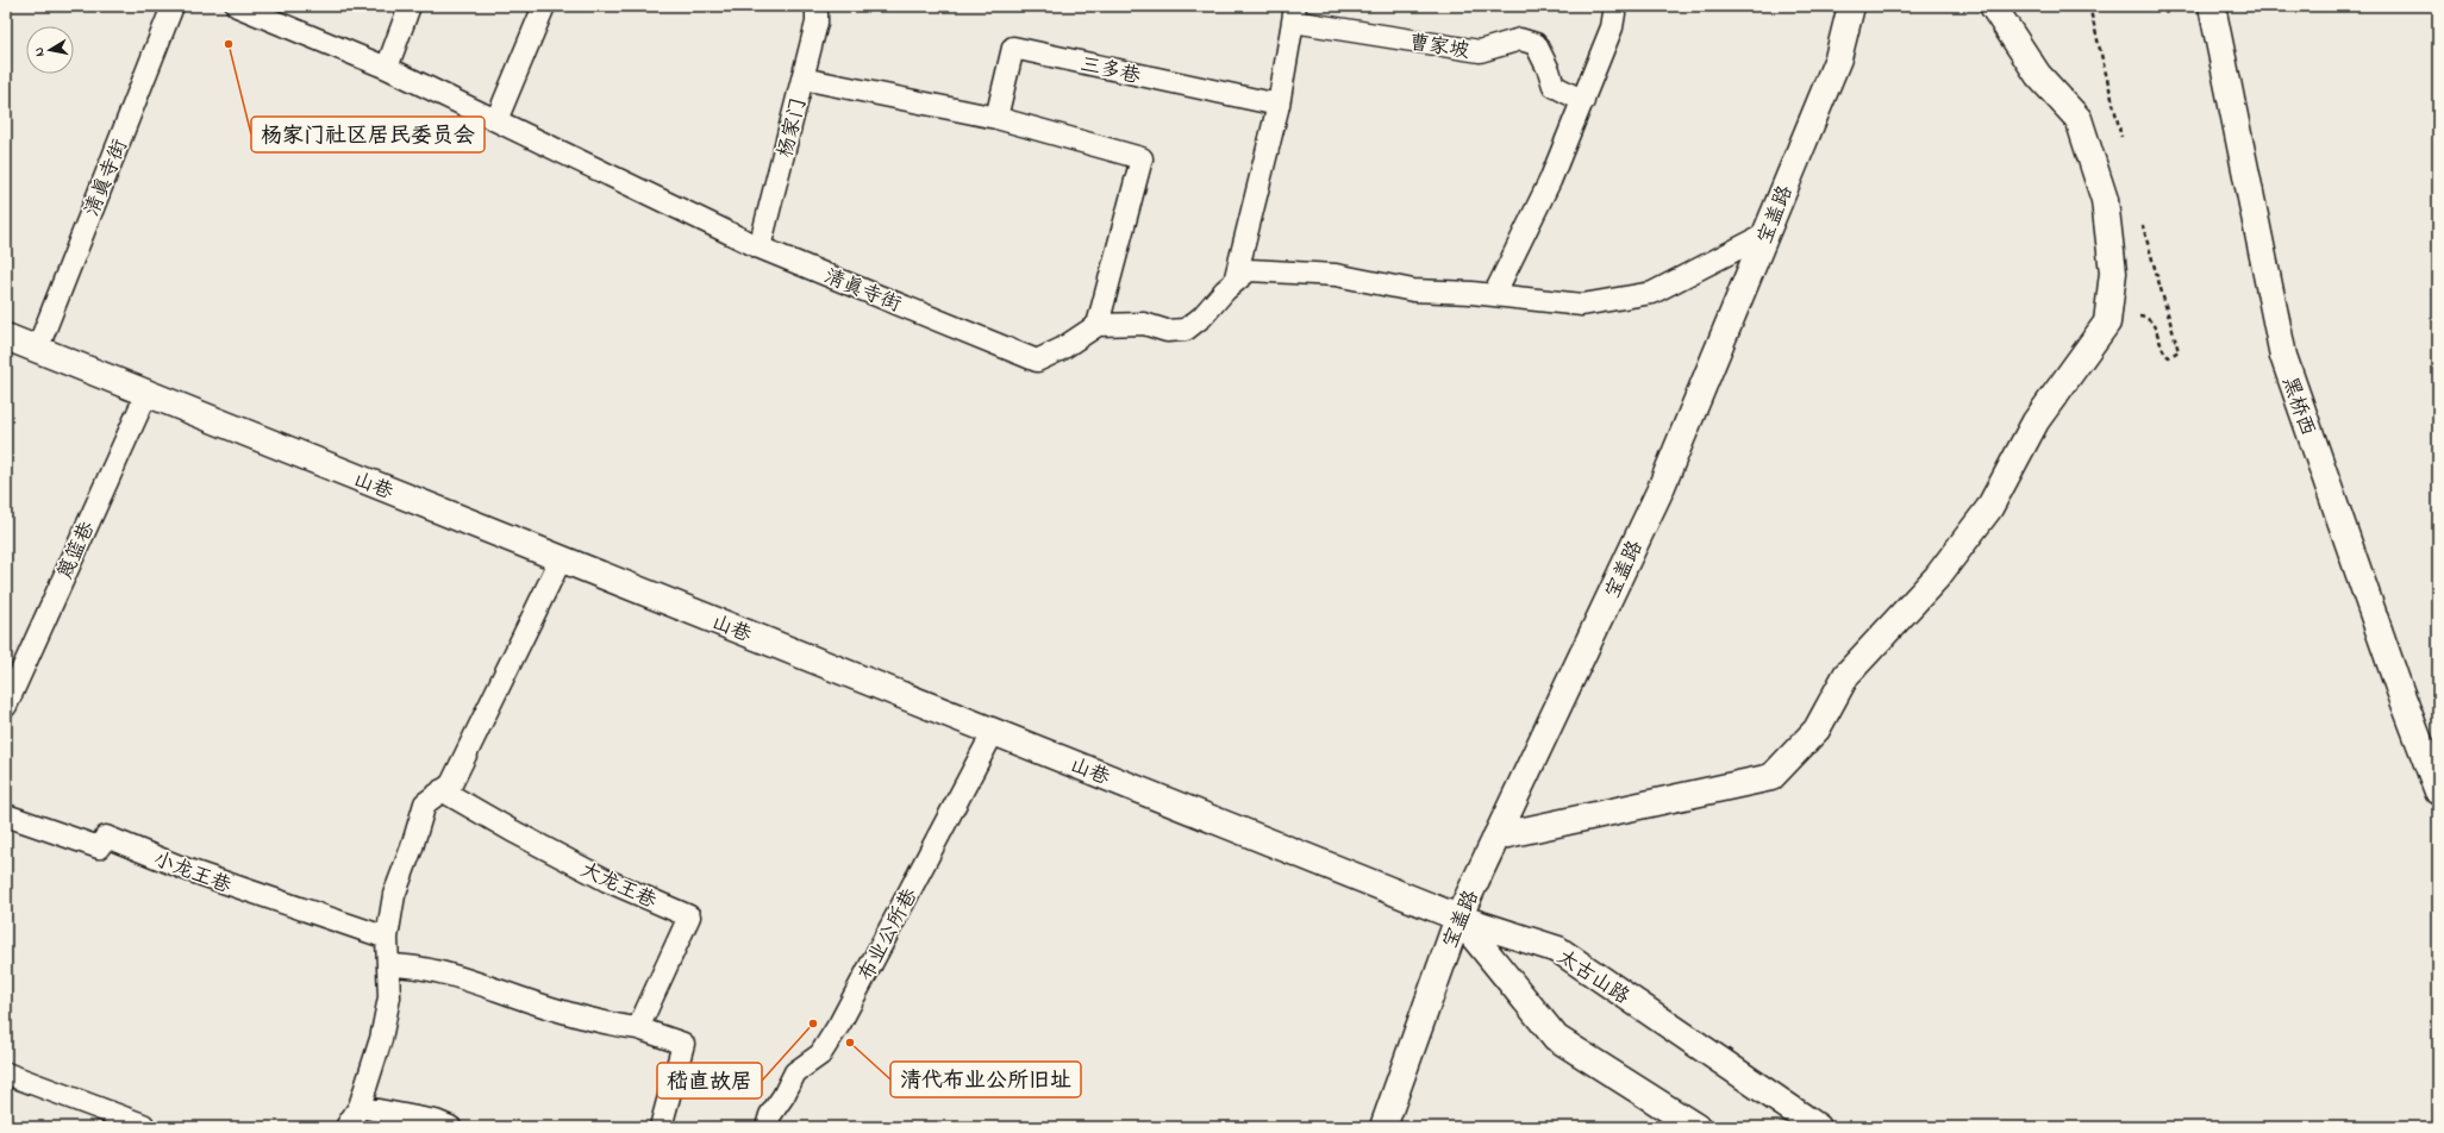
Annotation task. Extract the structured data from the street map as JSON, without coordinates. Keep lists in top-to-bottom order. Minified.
{"streets":{"street":["宝盖路","黑桥西","山巷","太古山路"],"lane":["曹家坡","三多巷","杨家门","清真寺街","篾篮巷","小龙王巷","大龙王巷","布业公所巷"]},"crossings":[["曹家坡","三多巷"],["杨家门","清真寺街"],["清真寺街","山巷"],["宝盖路","山巷"],["宝盖路","太古山路"],["山巷","篾篮巷"],["山巷","布业公所巷"],["山巷","太古山路"]],"places":["杨家门社区居民委员会","嵇直故居","清代布业公所旧址"],"north":"left"}
